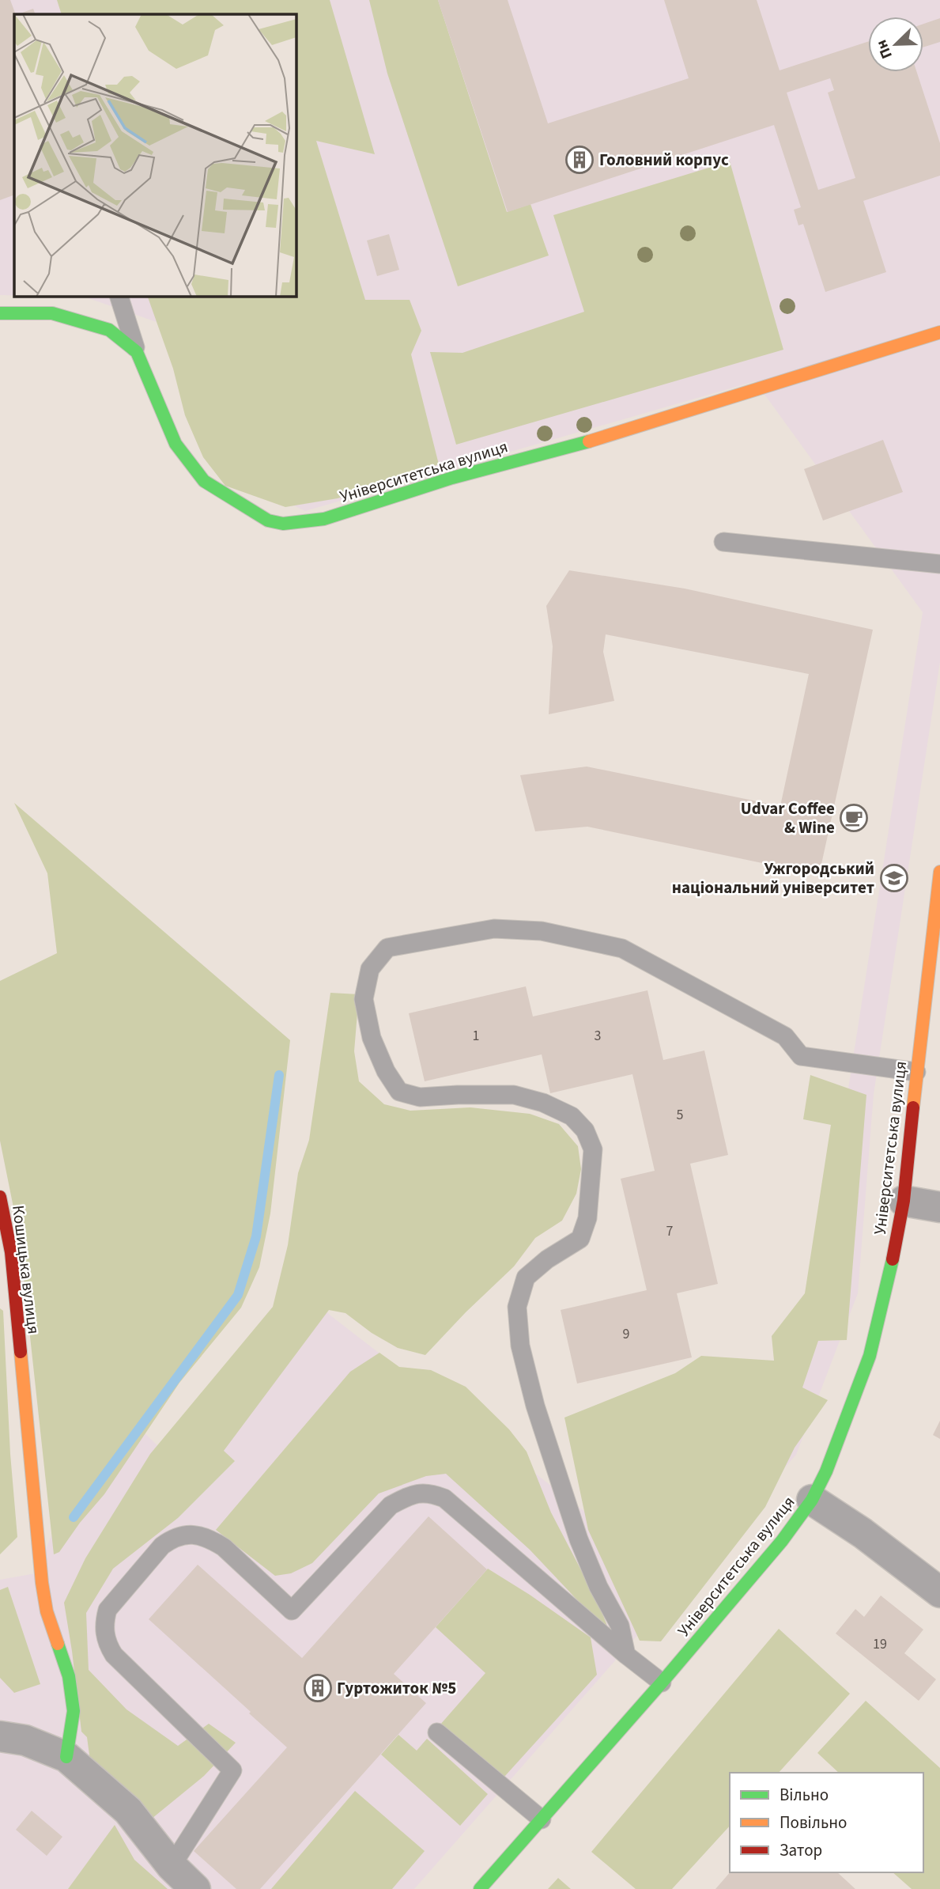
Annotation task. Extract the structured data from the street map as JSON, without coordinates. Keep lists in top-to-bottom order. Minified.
{"streets":{"street":["Університетська вулиця","Кошицька вулиця"]},"places":{"building":["Головний корпус","Гуртожиток №5"],"cafe":["Udvar Coffee & Wine"],"school or university":["Ужгородський національний університет"]},"house_numbers":["1","3","5","7","9","19"],"legend":["Вільно","Повільно","Затор"],"north":"bottom left"}
